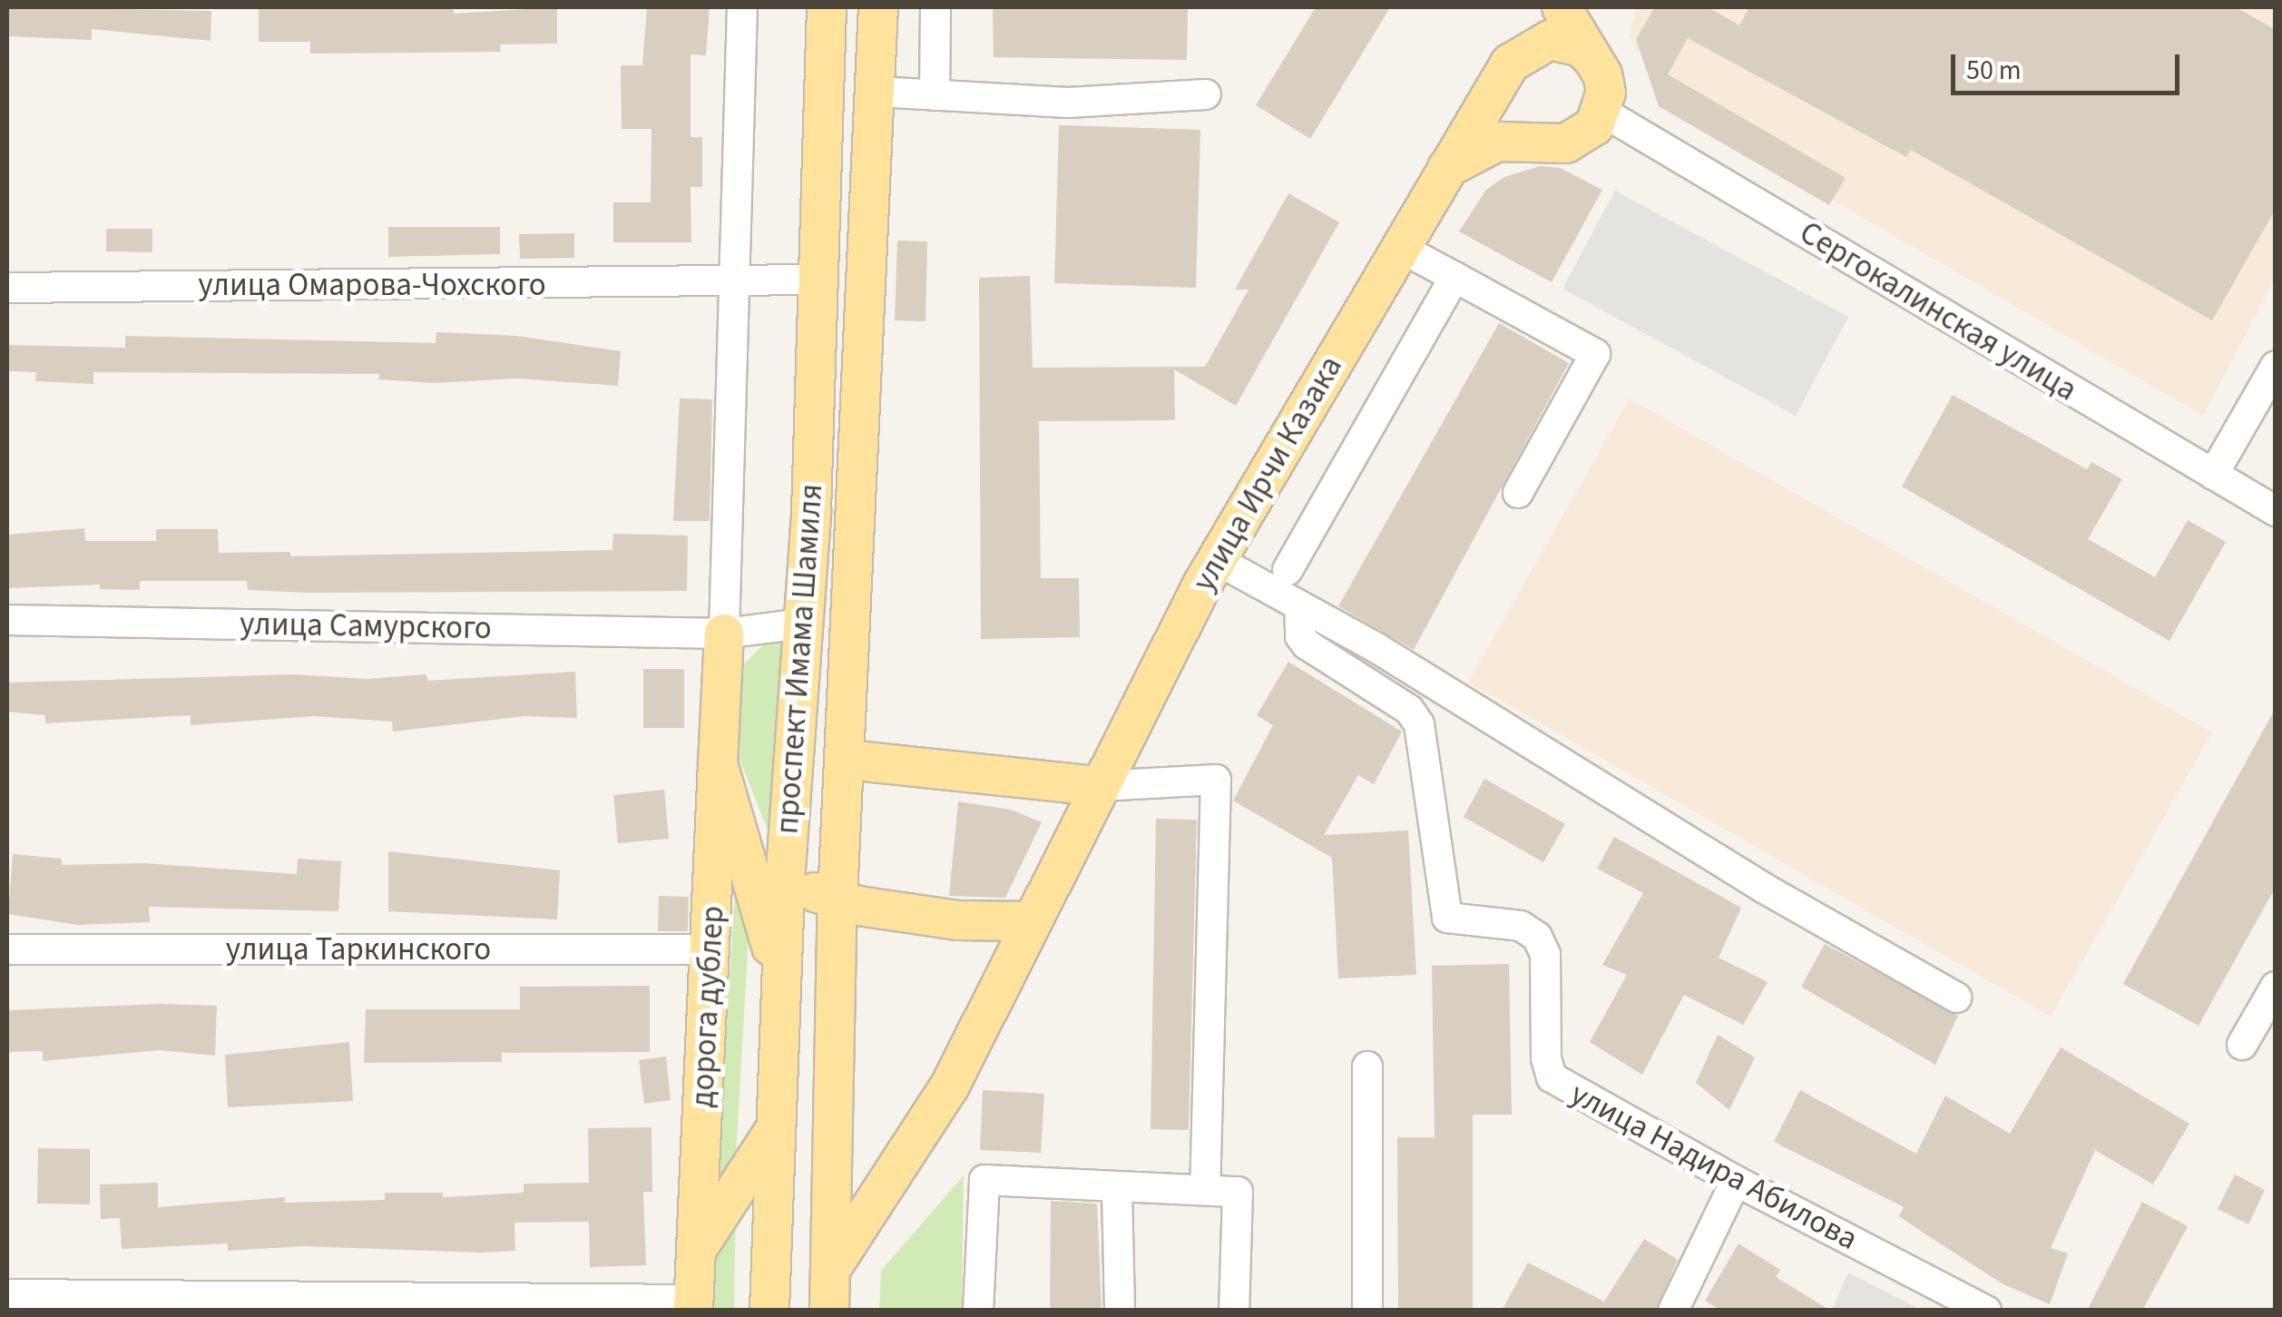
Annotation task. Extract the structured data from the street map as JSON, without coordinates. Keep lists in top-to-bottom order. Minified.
{"streets":{"main road":["улица Ирчи Казака","проспект Имама Шамиля","дорога дублер"],"street":["улица Омарова-Чохского","Сергокалинская улица","улица Самурского","улица Таркинского","улица Надира Абилова"]},"crossings":[["улица Омарова-Чохского","проспект Имама Шамиля"],["Сергокалинская улица","улица Ирчи Казака"],["улица Ирчи Казака","проспект Имама Шамиля"],["улица Самурского","проспект Имама Шамиля"],["улица Самурского","дорога дублер"],["улица Таркинского","дорога дублер"]],"scale_bar":"50 m"}
